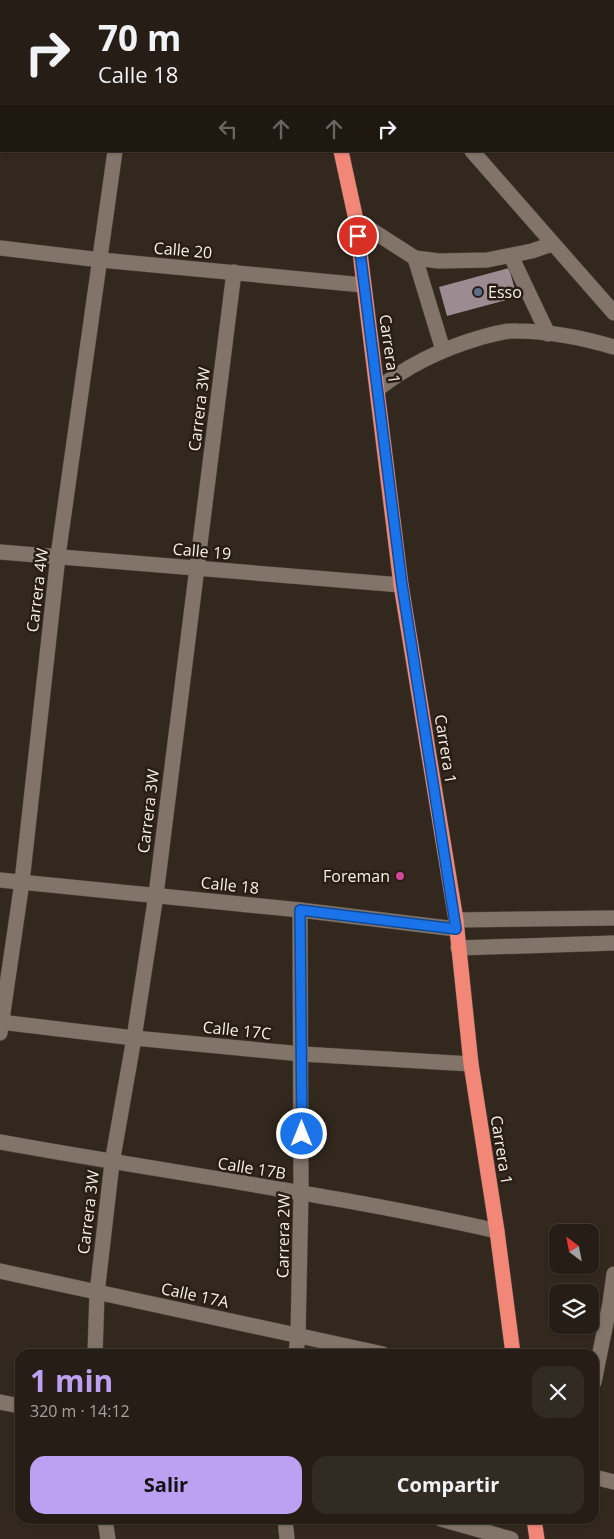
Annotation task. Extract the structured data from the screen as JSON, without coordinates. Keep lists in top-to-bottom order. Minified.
{"streets":{"highway":["Carrera 1"],"street":["Calle 20","Carrera 3W","Calle 19","Carrera 4W","Calle 18","Calle 17C","Calle 17B","Carrera 2W","Calle 17A"]},"crossings":[["Calle 20","Carrera 1"],["Calle 20","Carrera 3W"],["Calle 20","Carrera 4W"],["Carrera 1","Calle 19"],["Carrera 1","Calle 18"],["Carrera 1","Calle 17C"],["Carrera 1","Calle 17B"],["Carrera 3W","Calle 19"],["Carrera 3W","Calle 18"],["Carrera 3W","Calle 17C"],["Carrera 3W","Calle 17B"],["Carrera 3W","Calle 17A"],["Calle 19","Carrera 4W"],["Carrera 4W","Calle 18"],["Carrera 4W","Calle 17C"],["Calle 18","Carrera 2W"],["Calle 17C","Carrera 2W"],["Calle 17B","Carrera 2W"],["Carrera 2W","Calle 17A"]],"places":["Esso","Foreman"],"north":"top left","page":{"turn":["70 m","Calle 18"],"heading":["1 min","320 m · 14:12"],"buttons":["Salir","Compartir"]}}
